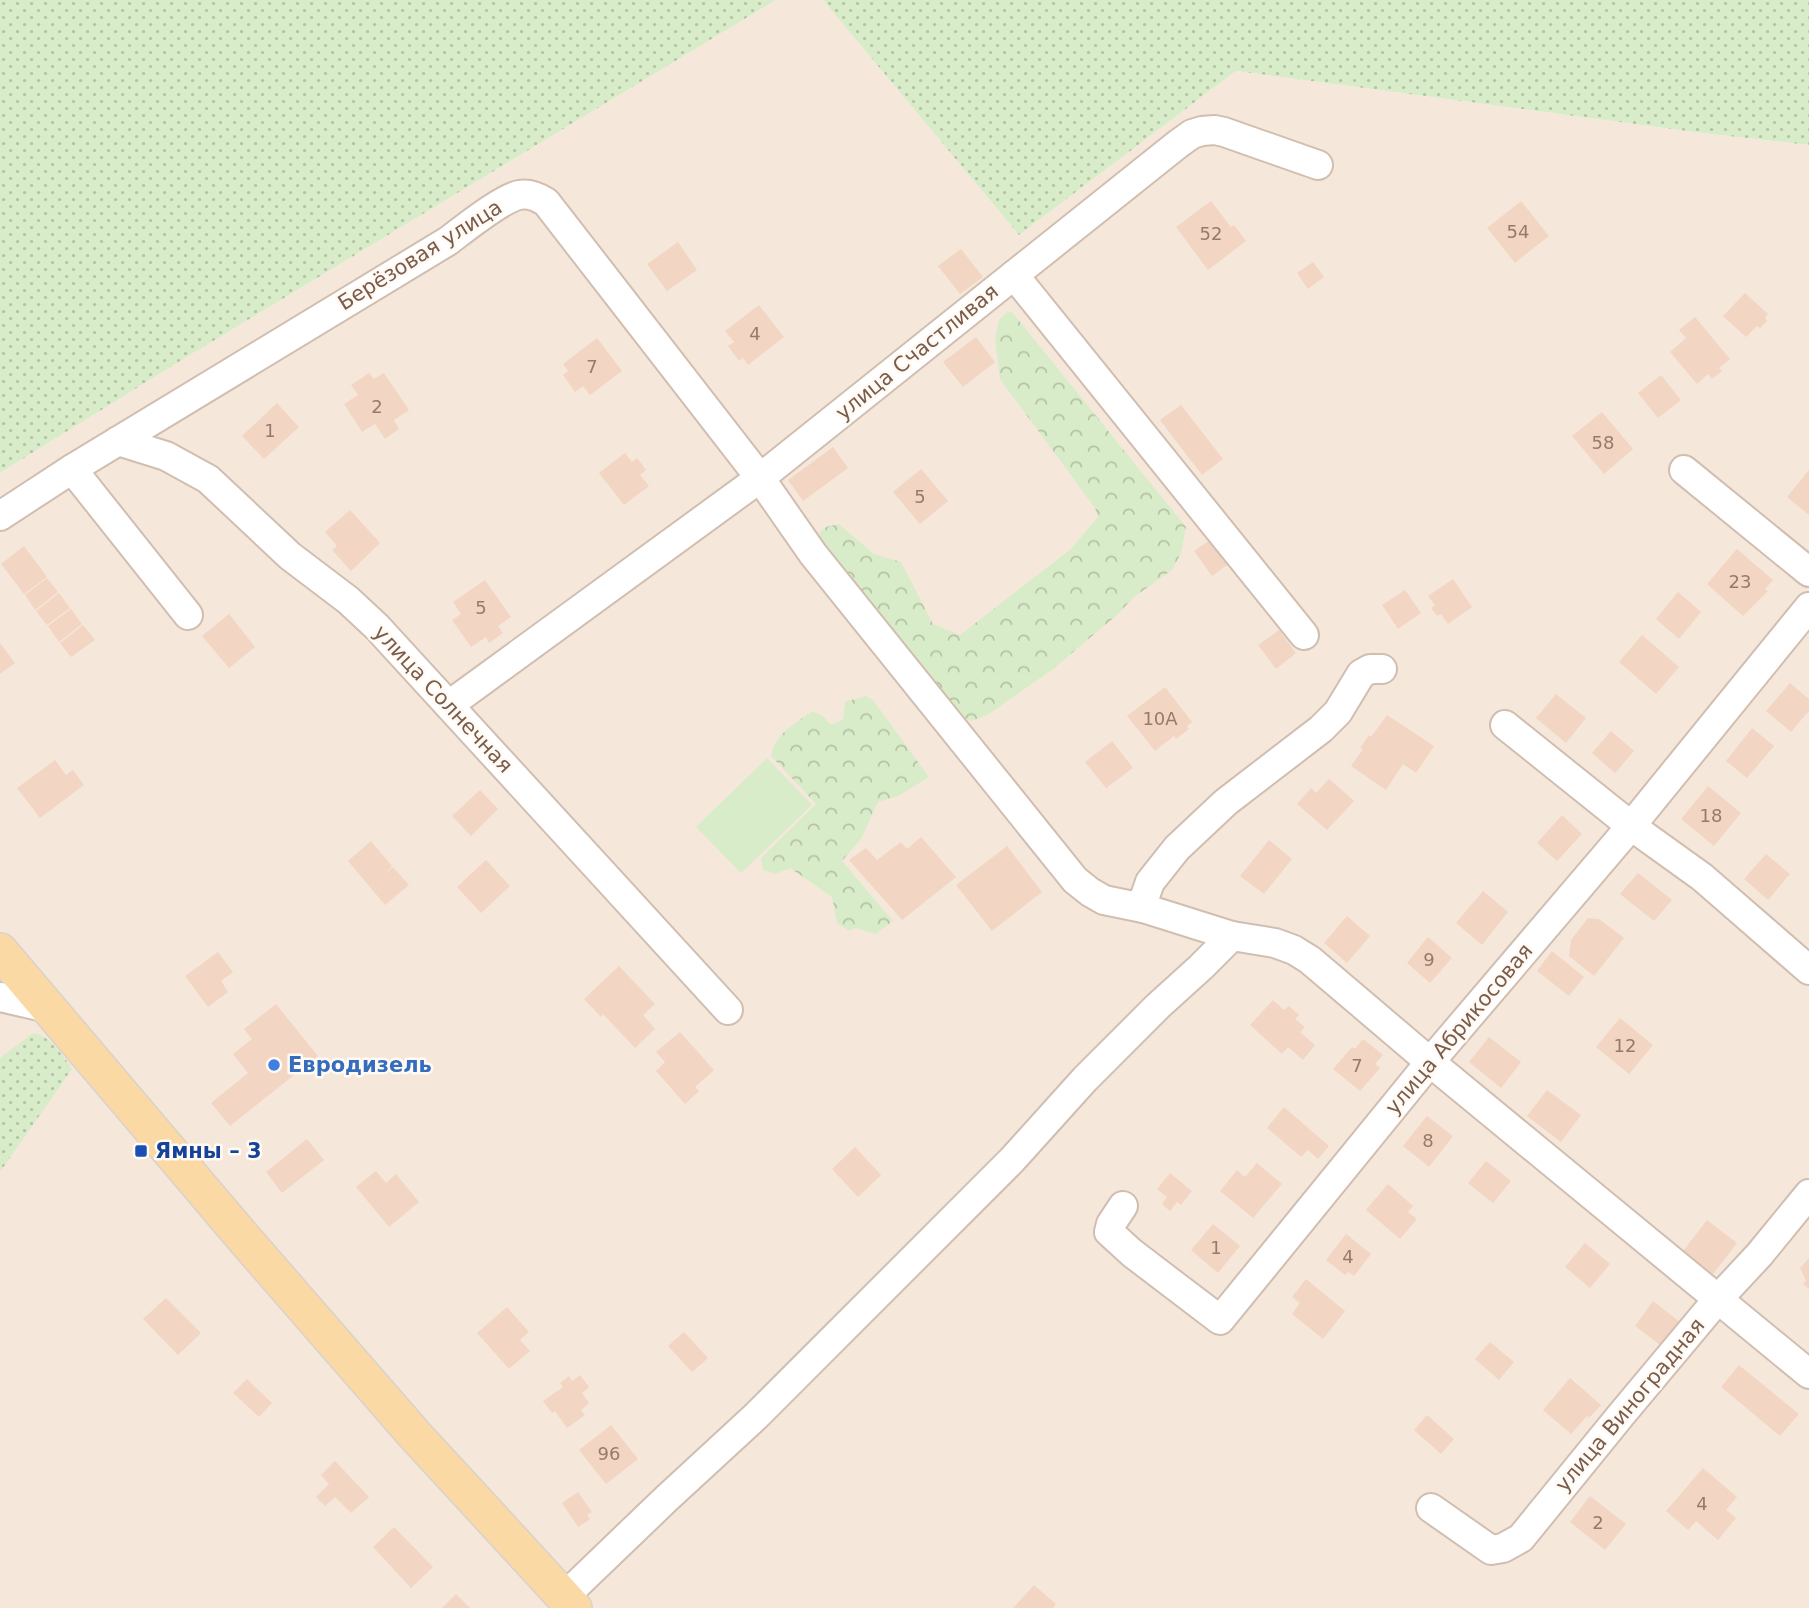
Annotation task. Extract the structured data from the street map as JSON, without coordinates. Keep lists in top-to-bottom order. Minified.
{"streets":{"street":["Берёзовая улица","улица Счастливая","улица Солнечная","улица Абрикосовая","улица Виноградная"]},"crossings":[["Берёзовая улица","улица Счастливая"],["Берёзовая улица","улица Солнечная"],["Берёзовая улица","улица Абрикосовая"],["Берёзовая улица","улица Виноградная"],["улица Счастливая","улица Солнечная"]],"places":{"other":["Евродизель"],"transit":["Ямны – 3"]},"house_numbers":["54","52","4","7","2","1","58","5","23","5","10А","18","9","12","7","8","1","4","96","4","2"]}
